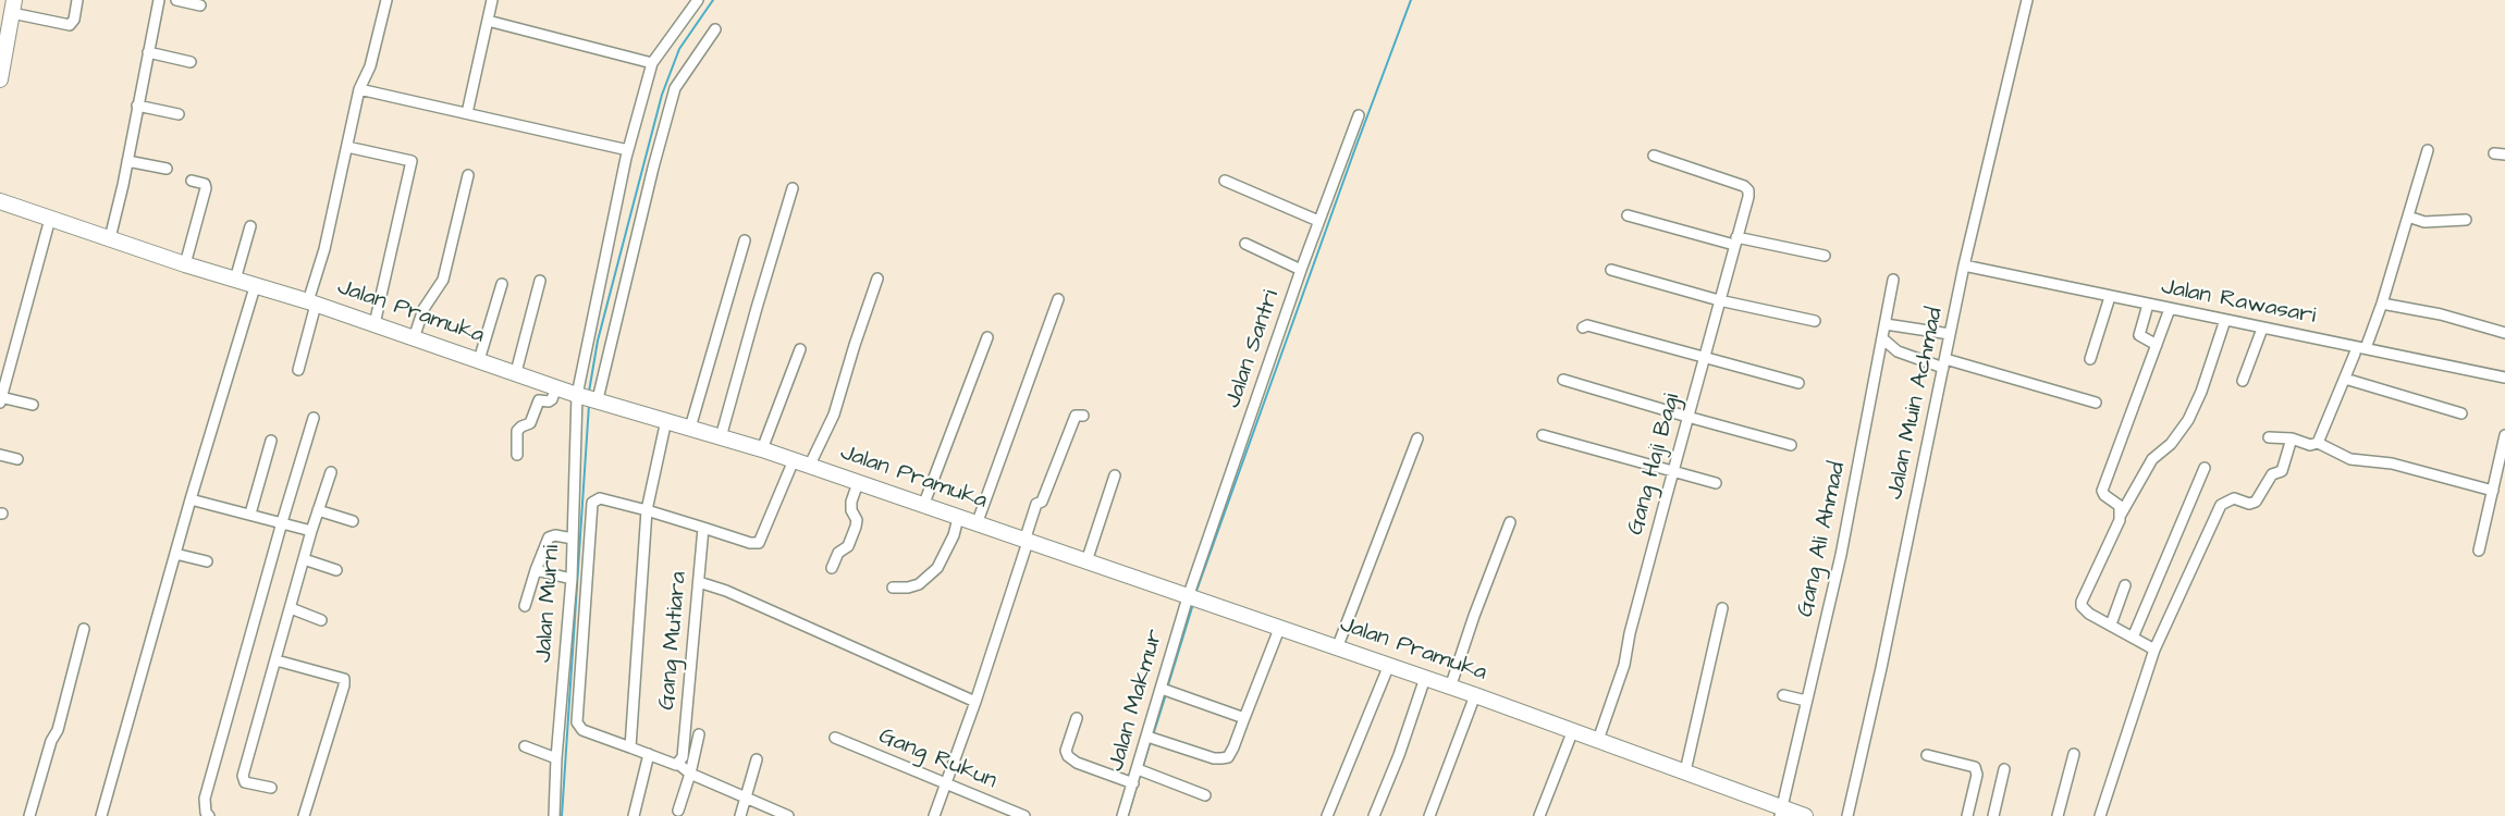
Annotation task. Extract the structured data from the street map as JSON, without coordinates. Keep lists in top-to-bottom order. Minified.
{"streets":{"street":["Jalan Rawasari","Jalan Pramuka","Jalan Santri","Jalan Muin Achmad","Gang Haji Bagi","Gang Ali Ahmad","Jalan Murni","Gang Mutiara","Jalan Makmur","Gang Rukun"]},"crossings":[["Jalan Rawasari","Jalan Muin Achmad"],["Jalan Pramuka","Jalan Santri"],["Jalan Pramuka","Gang Haji Bagi"],["Jalan Pramuka","Gang Ali Ahmad"],["Jalan Pramuka","Jalan Murni"],["Jalan Pramuka","Gang Mutiara"],["Jalan Pramuka","Jalan Makmur"],["Jalan Santri","Jalan Makmur"]]}
